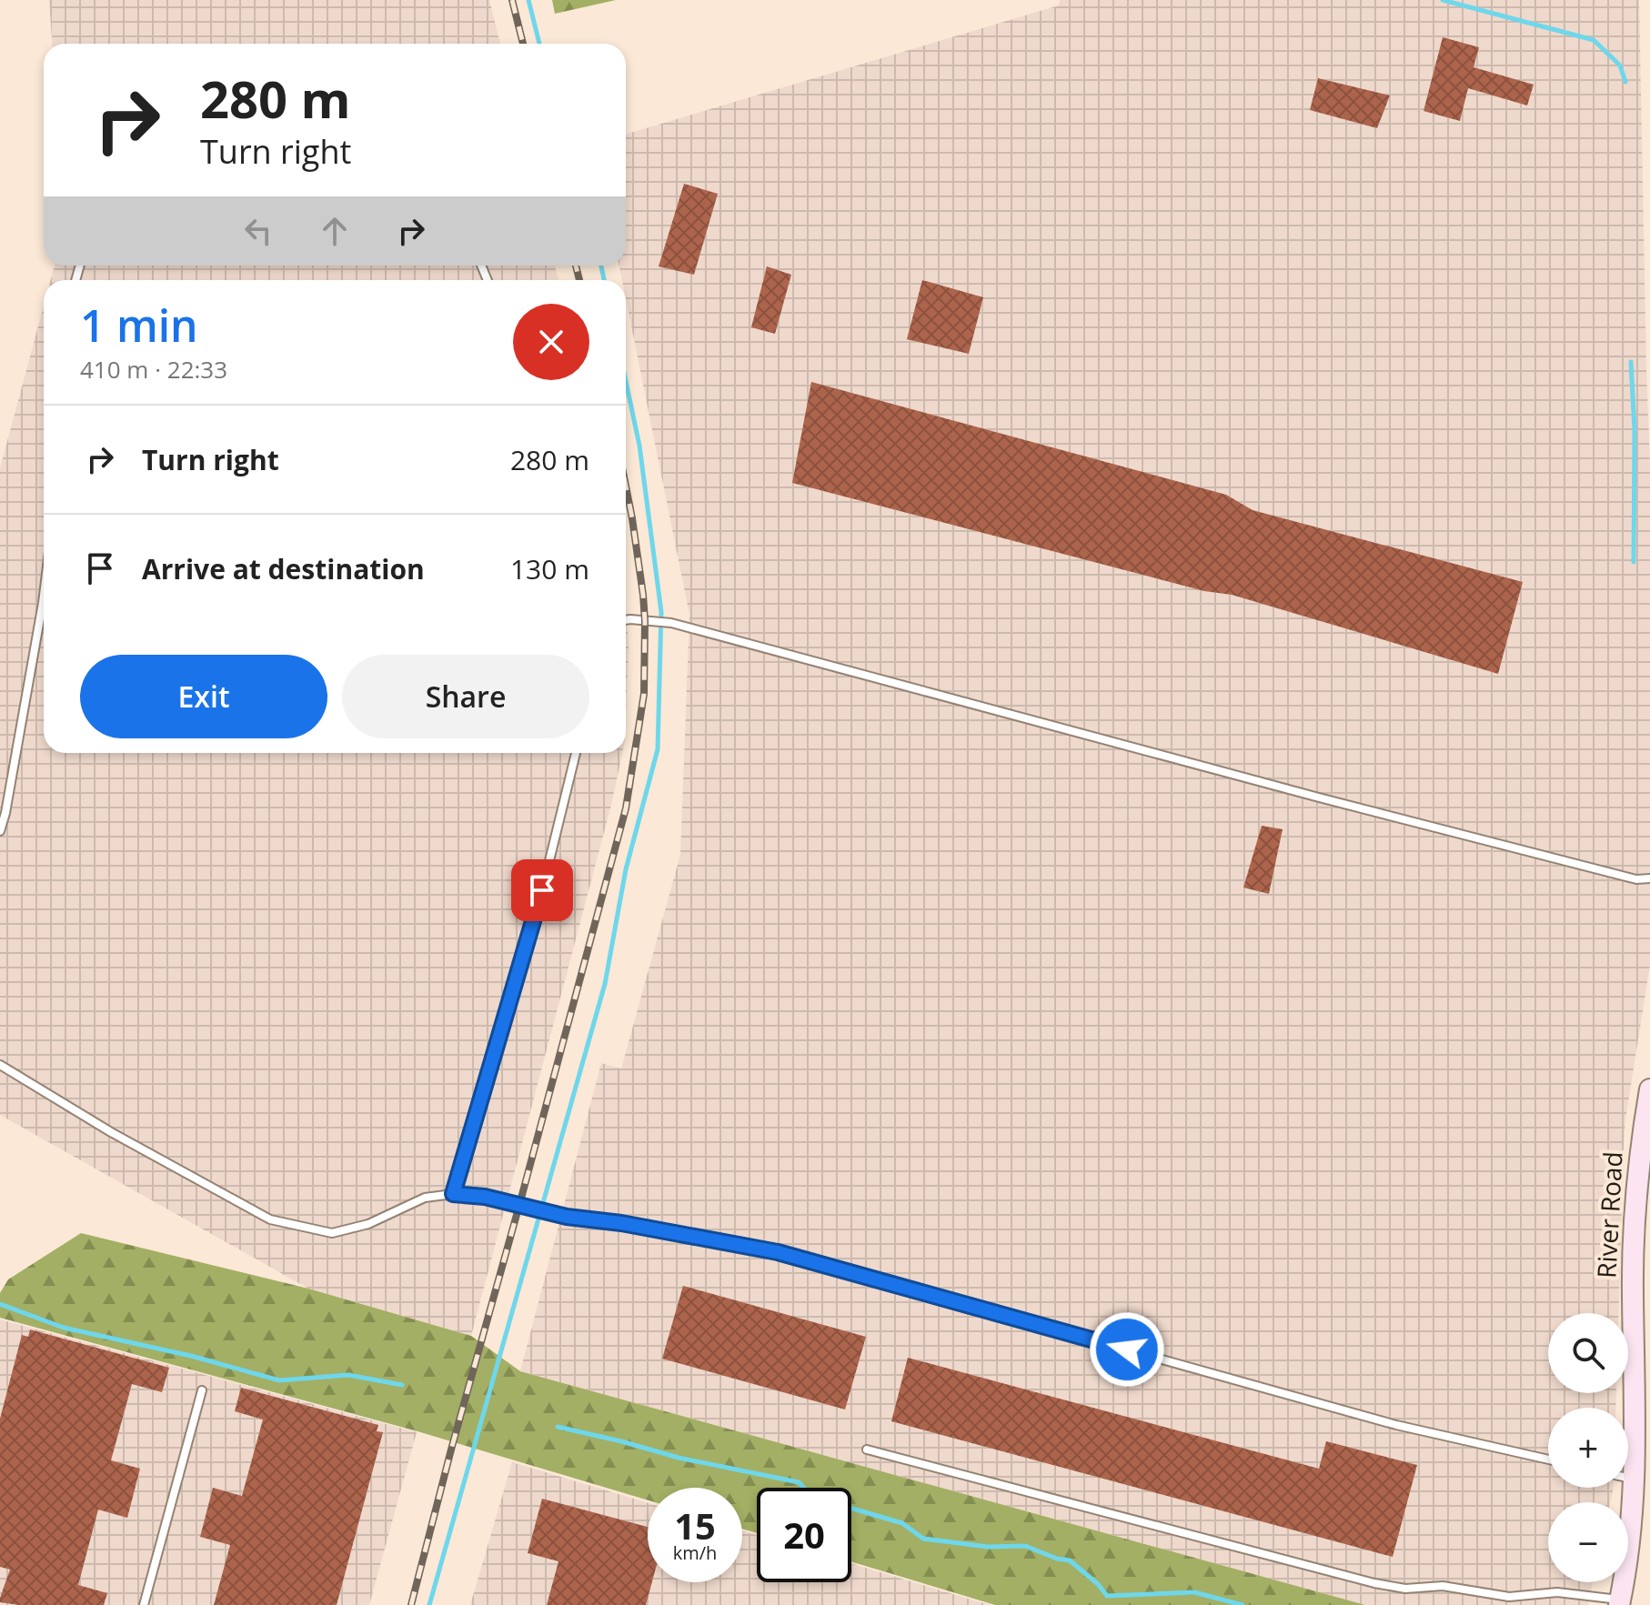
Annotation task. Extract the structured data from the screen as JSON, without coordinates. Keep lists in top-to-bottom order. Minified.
{"streets":{"main road":["River Road"]},"page":{"turn":["280 m","Turn right"],"heading":["1 min","410 m · 22:33"],"list":[{"name":"Turn right","value":"280 m"},{"name":"Arrive at destination","value":"130 m"}],"buttons":["Exit","Share"],"map_buttons":["+","−"],"speed":"15 km/h","limit":"20"}}
